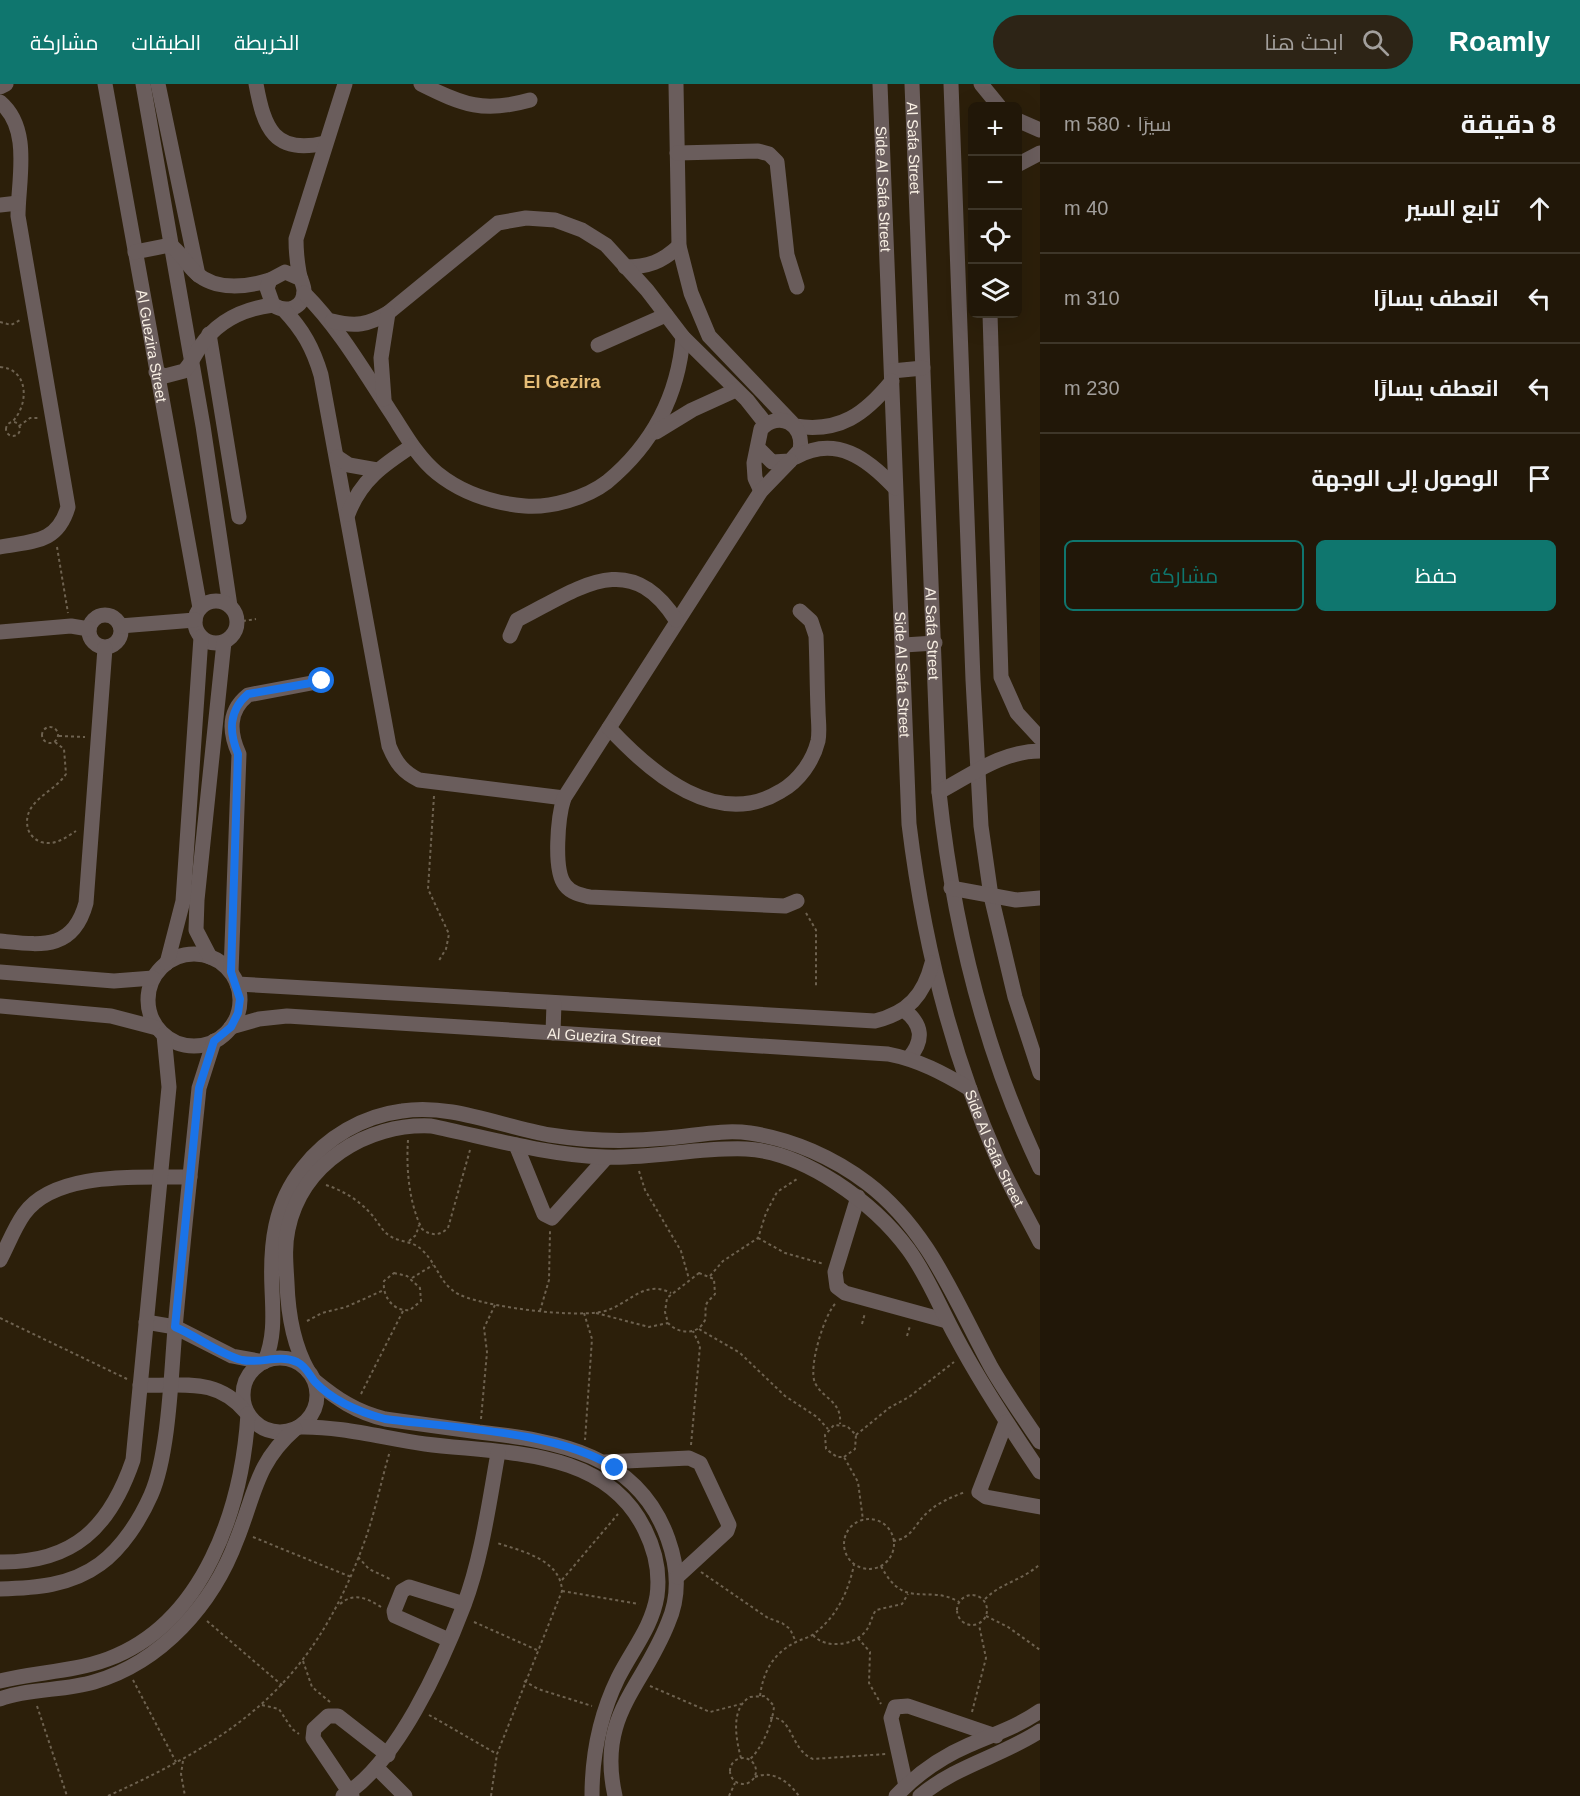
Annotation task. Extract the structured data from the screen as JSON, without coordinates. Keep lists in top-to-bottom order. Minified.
{"streets":{"street":["Al Safa Street","Side Al Safa Street","Al Guezira Street"]},"crossings":[["Side Al Safa Street","Al Guezira Street"]],"districts":["El Gezira"],"page":{"header":"Roamly","search":"ابحث هنا","nav":["الخريطة","الطبقات","مشاركة"],"heading":["8 دقيقة","سيرًا · 580 m"],"map_buttons":["+","−"],"list":[["تابع السير","40 m"],["انعطف يسارًا","310 m"],["انعطف يسارًا","230 m"],"الوصول إلى الوجهة"],"buttons":["حفظ","مشاركة"]}}
